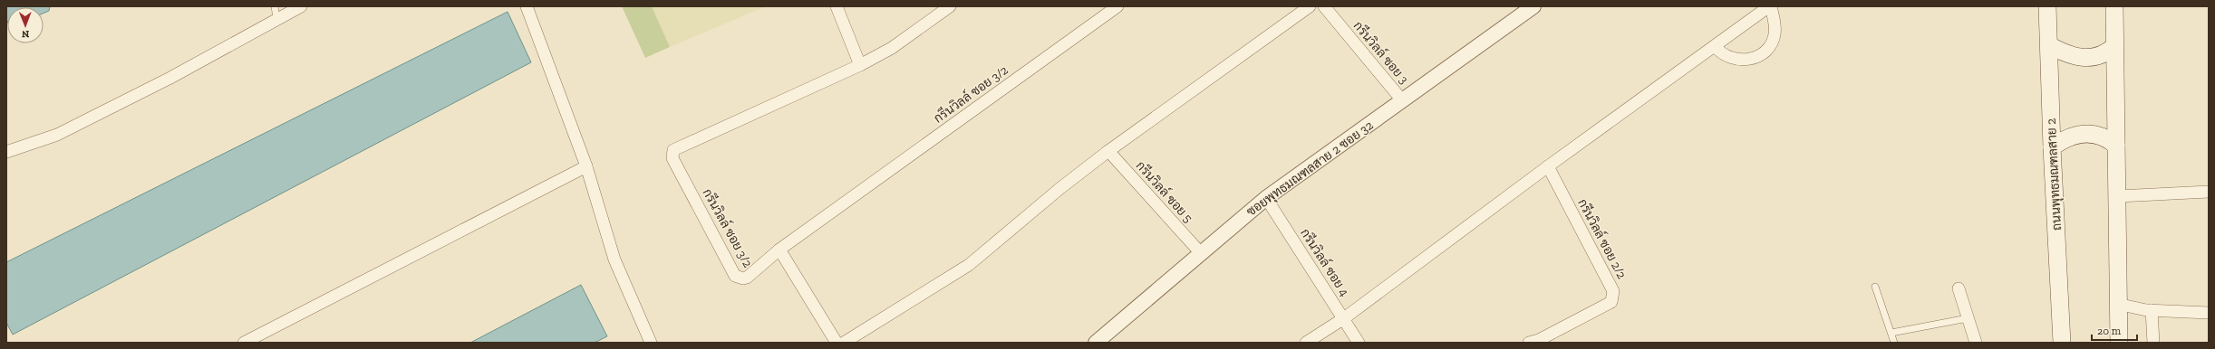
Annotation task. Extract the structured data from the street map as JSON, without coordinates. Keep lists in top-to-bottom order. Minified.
{"streets":{"main road":["ถนนพุทธมณฑลสาย 2"],"street":["กรีนวิลล์ ซอย 3","กรีนวิลล์ ซอย 3/2","ซอยพุทธมณฑลสาย 2 ซอย 32","กรีนวิลล์ ซอย 5","กรีนวิลล์ ซอย 2/2","กรีนวิลล์ ซอย 4"]},"crossings":[["กรีนวิลล์ ซอย 3","ซอยพุทธมณฑลสาย 2 ซอย 32"],["ซอยพุทธมณฑลสาย 2 ซอย 32","กรีนวิลล์ ซอย 5"],["ซอยพุทธมณฑลสาย 2 ซอย 32","กรีนวิลล์ ซอย 4"]],"scale_bar":"20 m","north":"bottom"}
